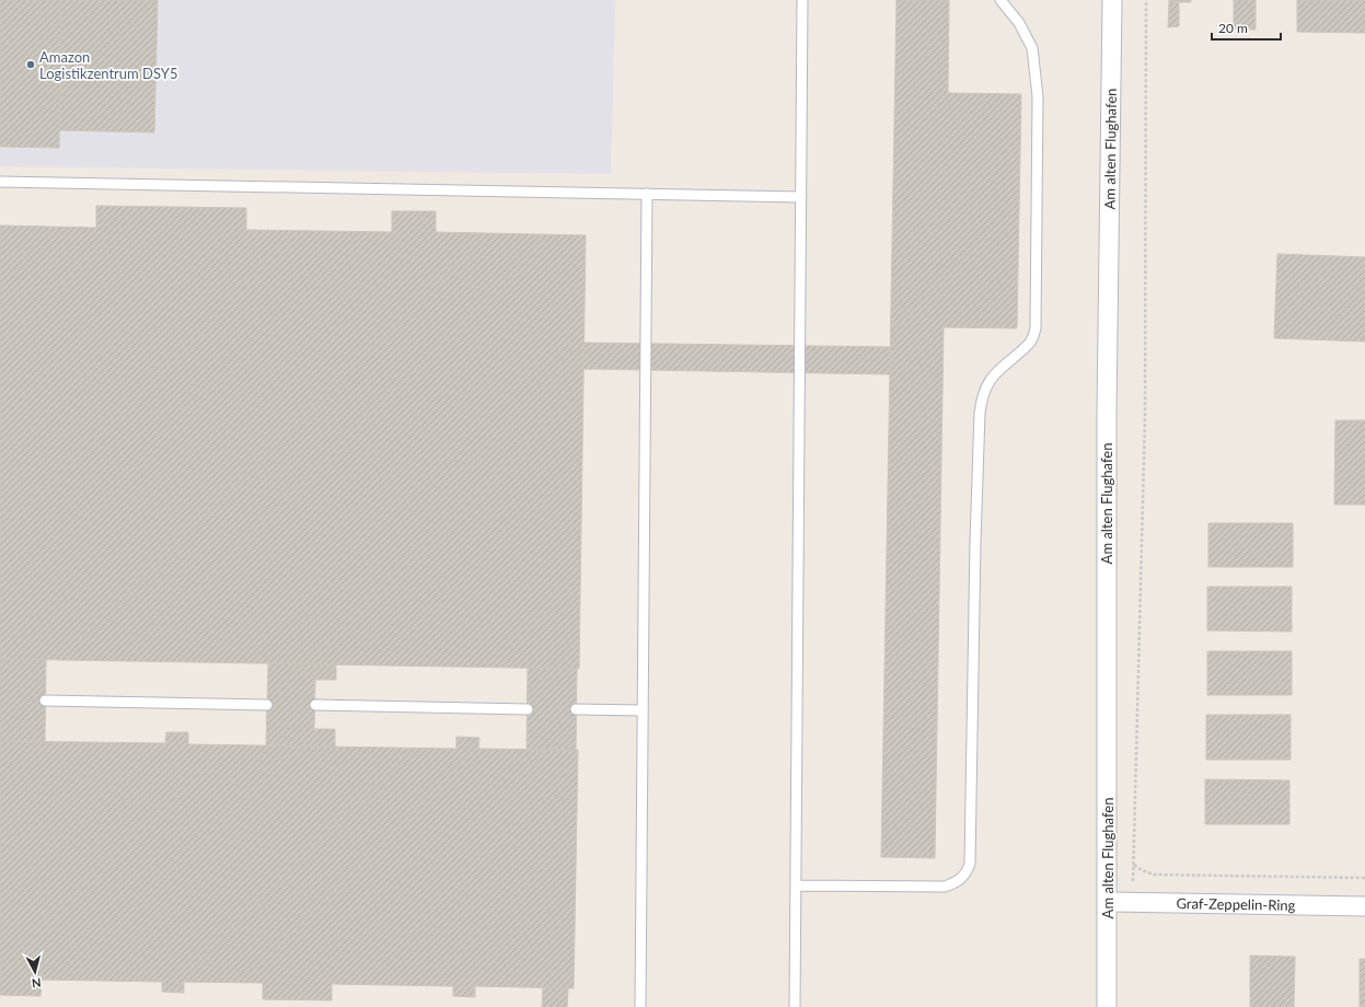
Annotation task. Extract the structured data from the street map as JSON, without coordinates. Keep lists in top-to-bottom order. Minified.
{"streets":{"street":["Am alten Flughafen","Graf-Zeppelin-Ring"]},"crossings":[["Am alten Flughafen","Graf-Zeppelin-Ring"]],"places":["Amazon Logistikzentrum DSY5"],"scale_bar":"20 m","north":"bottom"}
